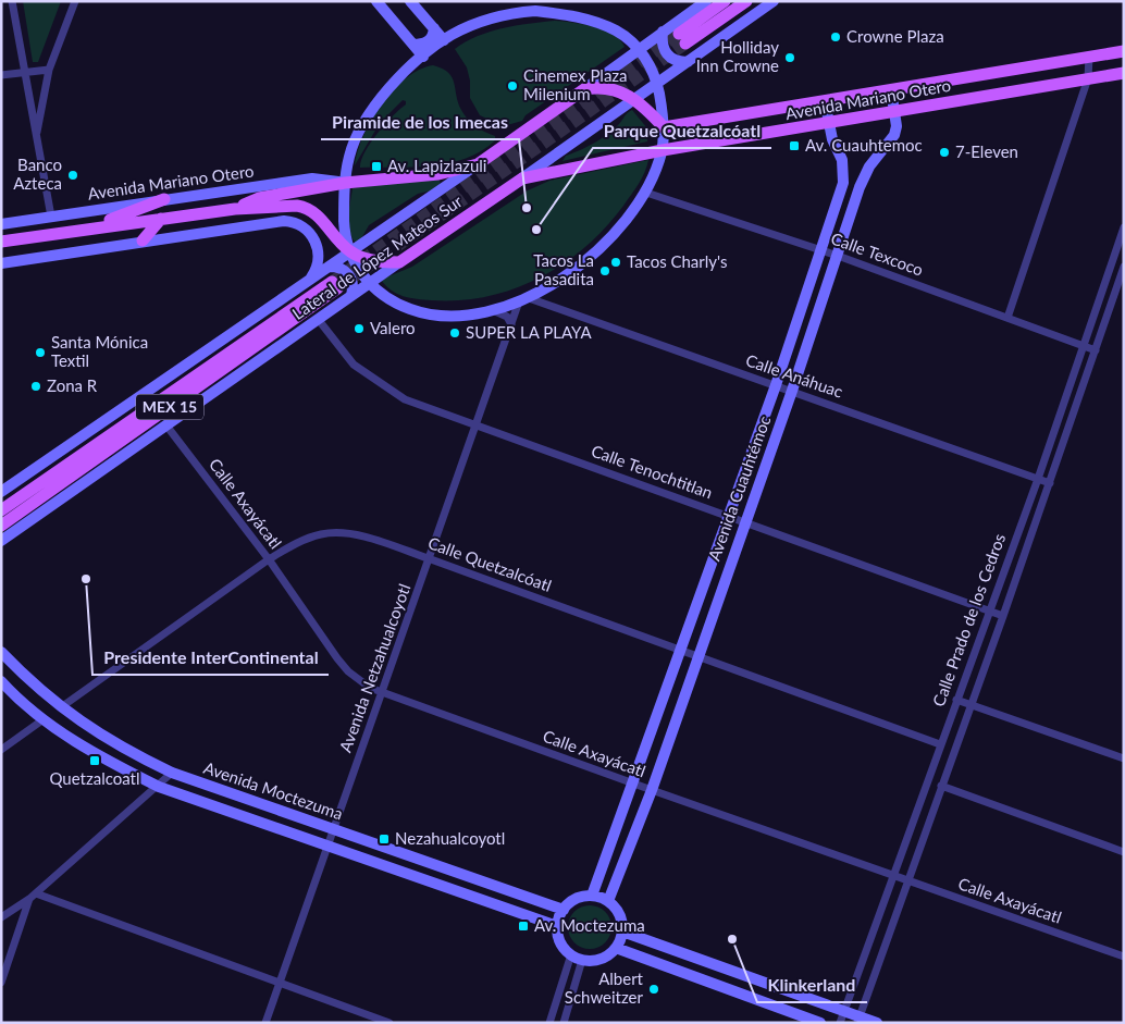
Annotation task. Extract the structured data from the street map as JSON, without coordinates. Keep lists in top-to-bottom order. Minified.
{"streets":{"main road":["Avenida Mariano Otero","Lateral de López Mateos Sur","MEX 15"],"street":["Calle Texcoco","Calle Anáhuac","Calle Tenochtitlan","Avenida Cuauhtémoc","Calle Axayácatl","Calle Quetzalcóatl","Calle Prado de los Cedros","Avenida Netzahualcoyotl","Avenida Moctezuma"]},"crossings":[["Avenida Mariano Otero","Lateral de López Mateos Sur"],["Avenida Mariano Otero","Avenida Cuauhtémoc"],["Calle Texcoco","Avenida Cuauhtémoc"],["Calle Texcoco","Calle Prado de los Cedros"],["Lateral de López Mateos Sur","Calle Tenochtitlan"],["Lateral de López Mateos Sur","Calle Axayácatl"],["Calle Anáhuac","Avenida Cuauhtémoc"],["Calle Anáhuac","Calle Prado de los Cedros"],["Calle Anáhuac","Avenida Netzahualcoyotl"],["Calle Tenochtitlan","Avenida Cuauhtémoc"],["Calle Tenochtitlan","Calle Prado de los Cedros"],["Calle Tenochtitlan","Avenida Netzahualcoyotl"],["Avenida Cuauhtémoc","Calle Axayácatl"],["Avenida Cuauhtémoc","Calle Quetzalcóatl"],["Avenida Cuauhtémoc","Avenida Moctezuma"],["Calle Axayácatl","Calle Quetzalcóatl"],["Calle Axayácatl","Calle Prado de los Cedros"],["Calle Axayácatl","Avenida Netzahualcoyotl"],["Calle Quetzalcóatl","Calle Prado de los Cedros"],["Calle Quetzalcóatl","Avenida Netzahualcoyotl"],["Calle Quetzalcóatl","Avenida Moctezuma"],["Avenida Netzahualcoyotl","Avenida Moctezuma"]],"places":{"other":["Crowne Plaza","Holliday Inn Crowne","Cinemex Plaza Milenium","7-Eleven","Banco Azteca","Piramide de los Imecas","Parque Quetzalcóatl","Tacos Charly's","Tacos La Pasadita","Valero","SUPER LA PLAYA","Santa Mónica Textil","Zona R","Presidente InterContinental","Klinkerland","Albert Schweitzer"],"transit":["Av. Cuauhtemoc","Av. Lapizlazuli","Quetzalcoatl","Nezahualcoyotl","Av. Moctezuma"]}}
